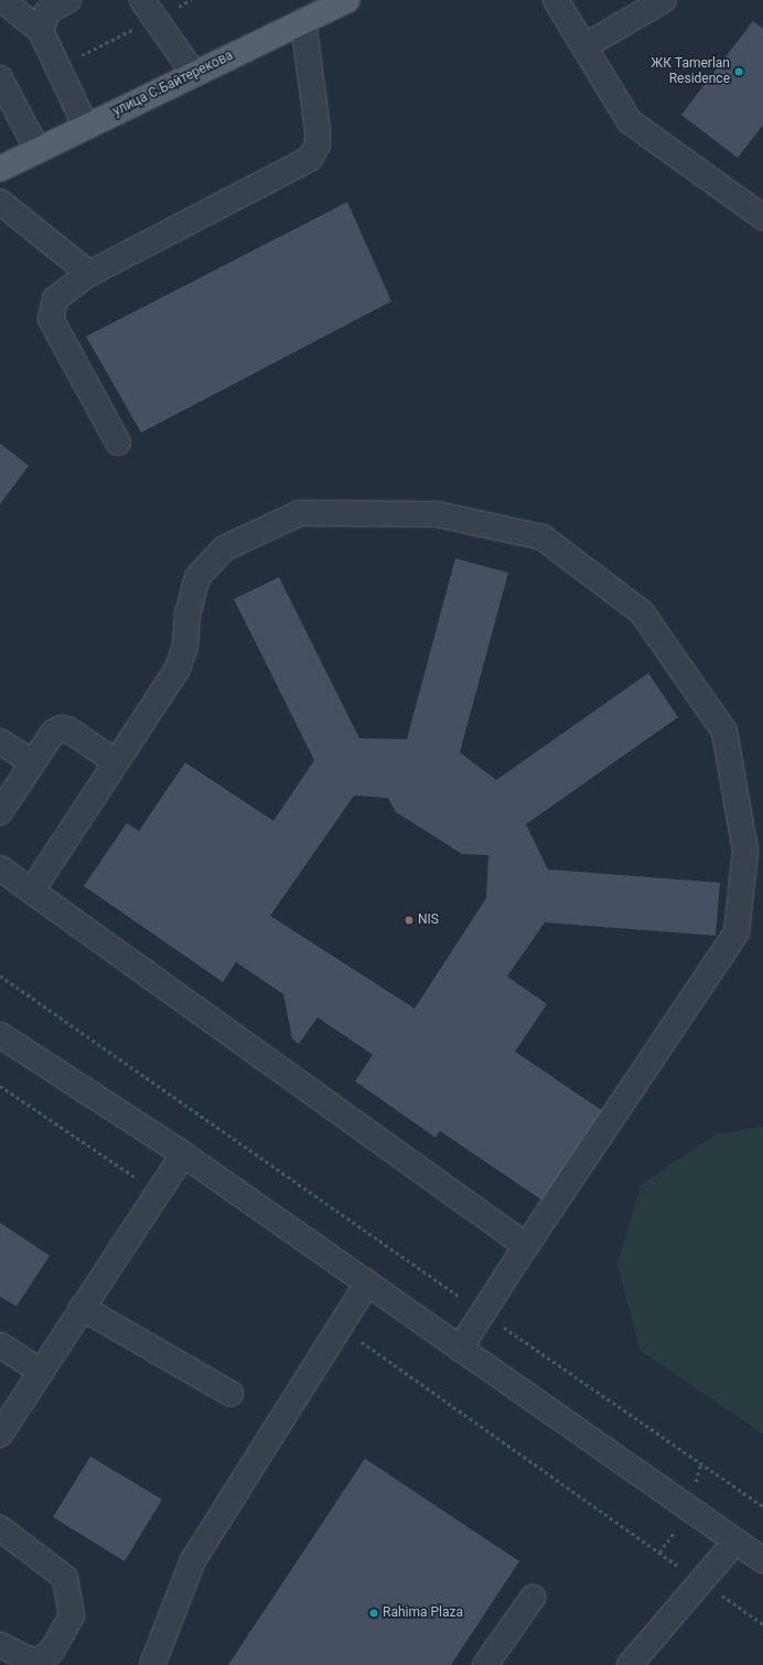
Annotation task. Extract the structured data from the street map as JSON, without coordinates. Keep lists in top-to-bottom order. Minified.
{"streets":{"main road":["улица С.Байтерекова"]},"places":["ЖК Tamerlan Residence","NIS","Rahima Plaza"]}
